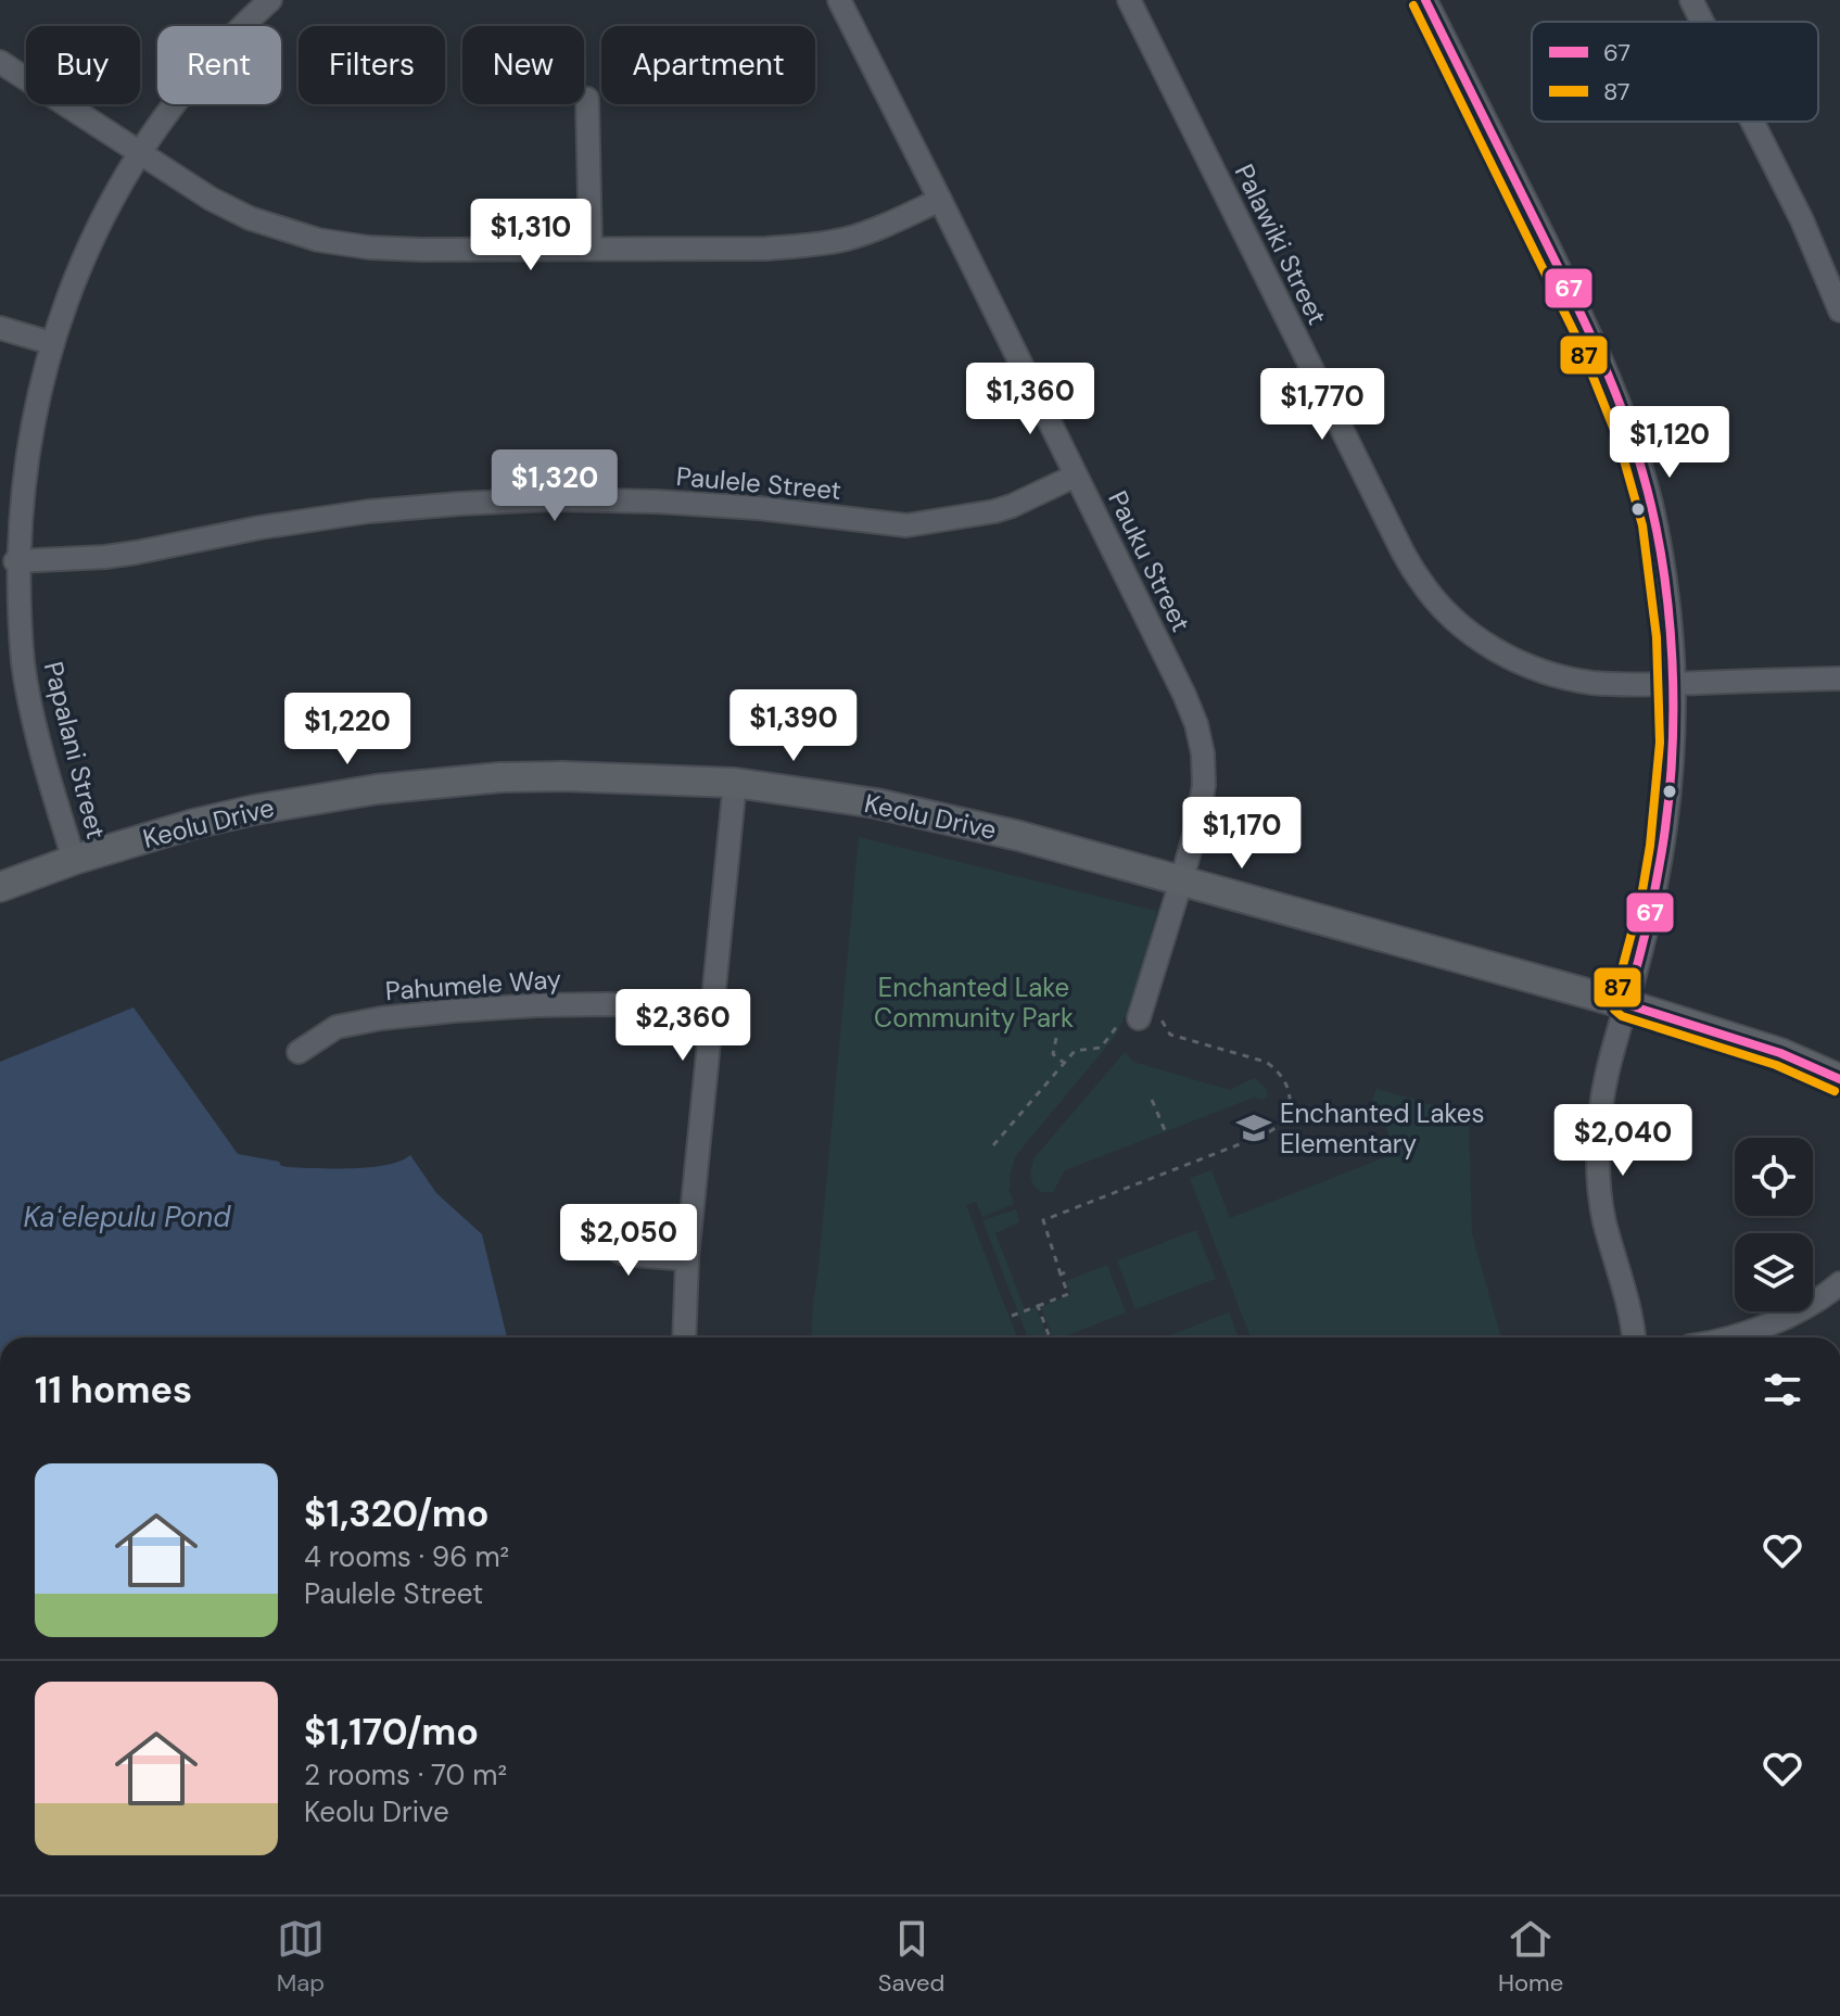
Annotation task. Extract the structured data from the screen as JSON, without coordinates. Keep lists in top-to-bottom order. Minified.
{"streets":{"main road":["Keolu Drive"],"street":["Palawiki Street","Paulele Street","Pauku Street","Papalani Street","Pahumele Way"]},"crossings":[["Paulele Street","Pauku Street"],["Paulele Street","Papalani Street"],["Pauku Street","Keolu Drive"],["Papalani Street","Keolu Drive"]],"water":["Kaʻelepulu Pond"],"parks":["Enchanted Lake Community Park"],"places":{"school or university":["Enchanted Lakes Elementary"]},"lines":["transit line 67","transit line 87"],"legend":["67","87"],"page":{"chip":["Buy","Rent","Filters","New","Apartment"],"price":["$1,310","$1,360","$1,770","$1,120","$1,320","$1,390","$1,220","$1,170","$2,360","$2,040","$2,050"],"heading":"11 homes","list":[{"name":"$1,320/mo","note":"4 rooms · 96 m² · Paulele Street"},{"name":"$1,170/mo","note":"2 rooms · 70 m² · Keolu Drive"}],"tabs":["Map","Saved","Home"]}}
